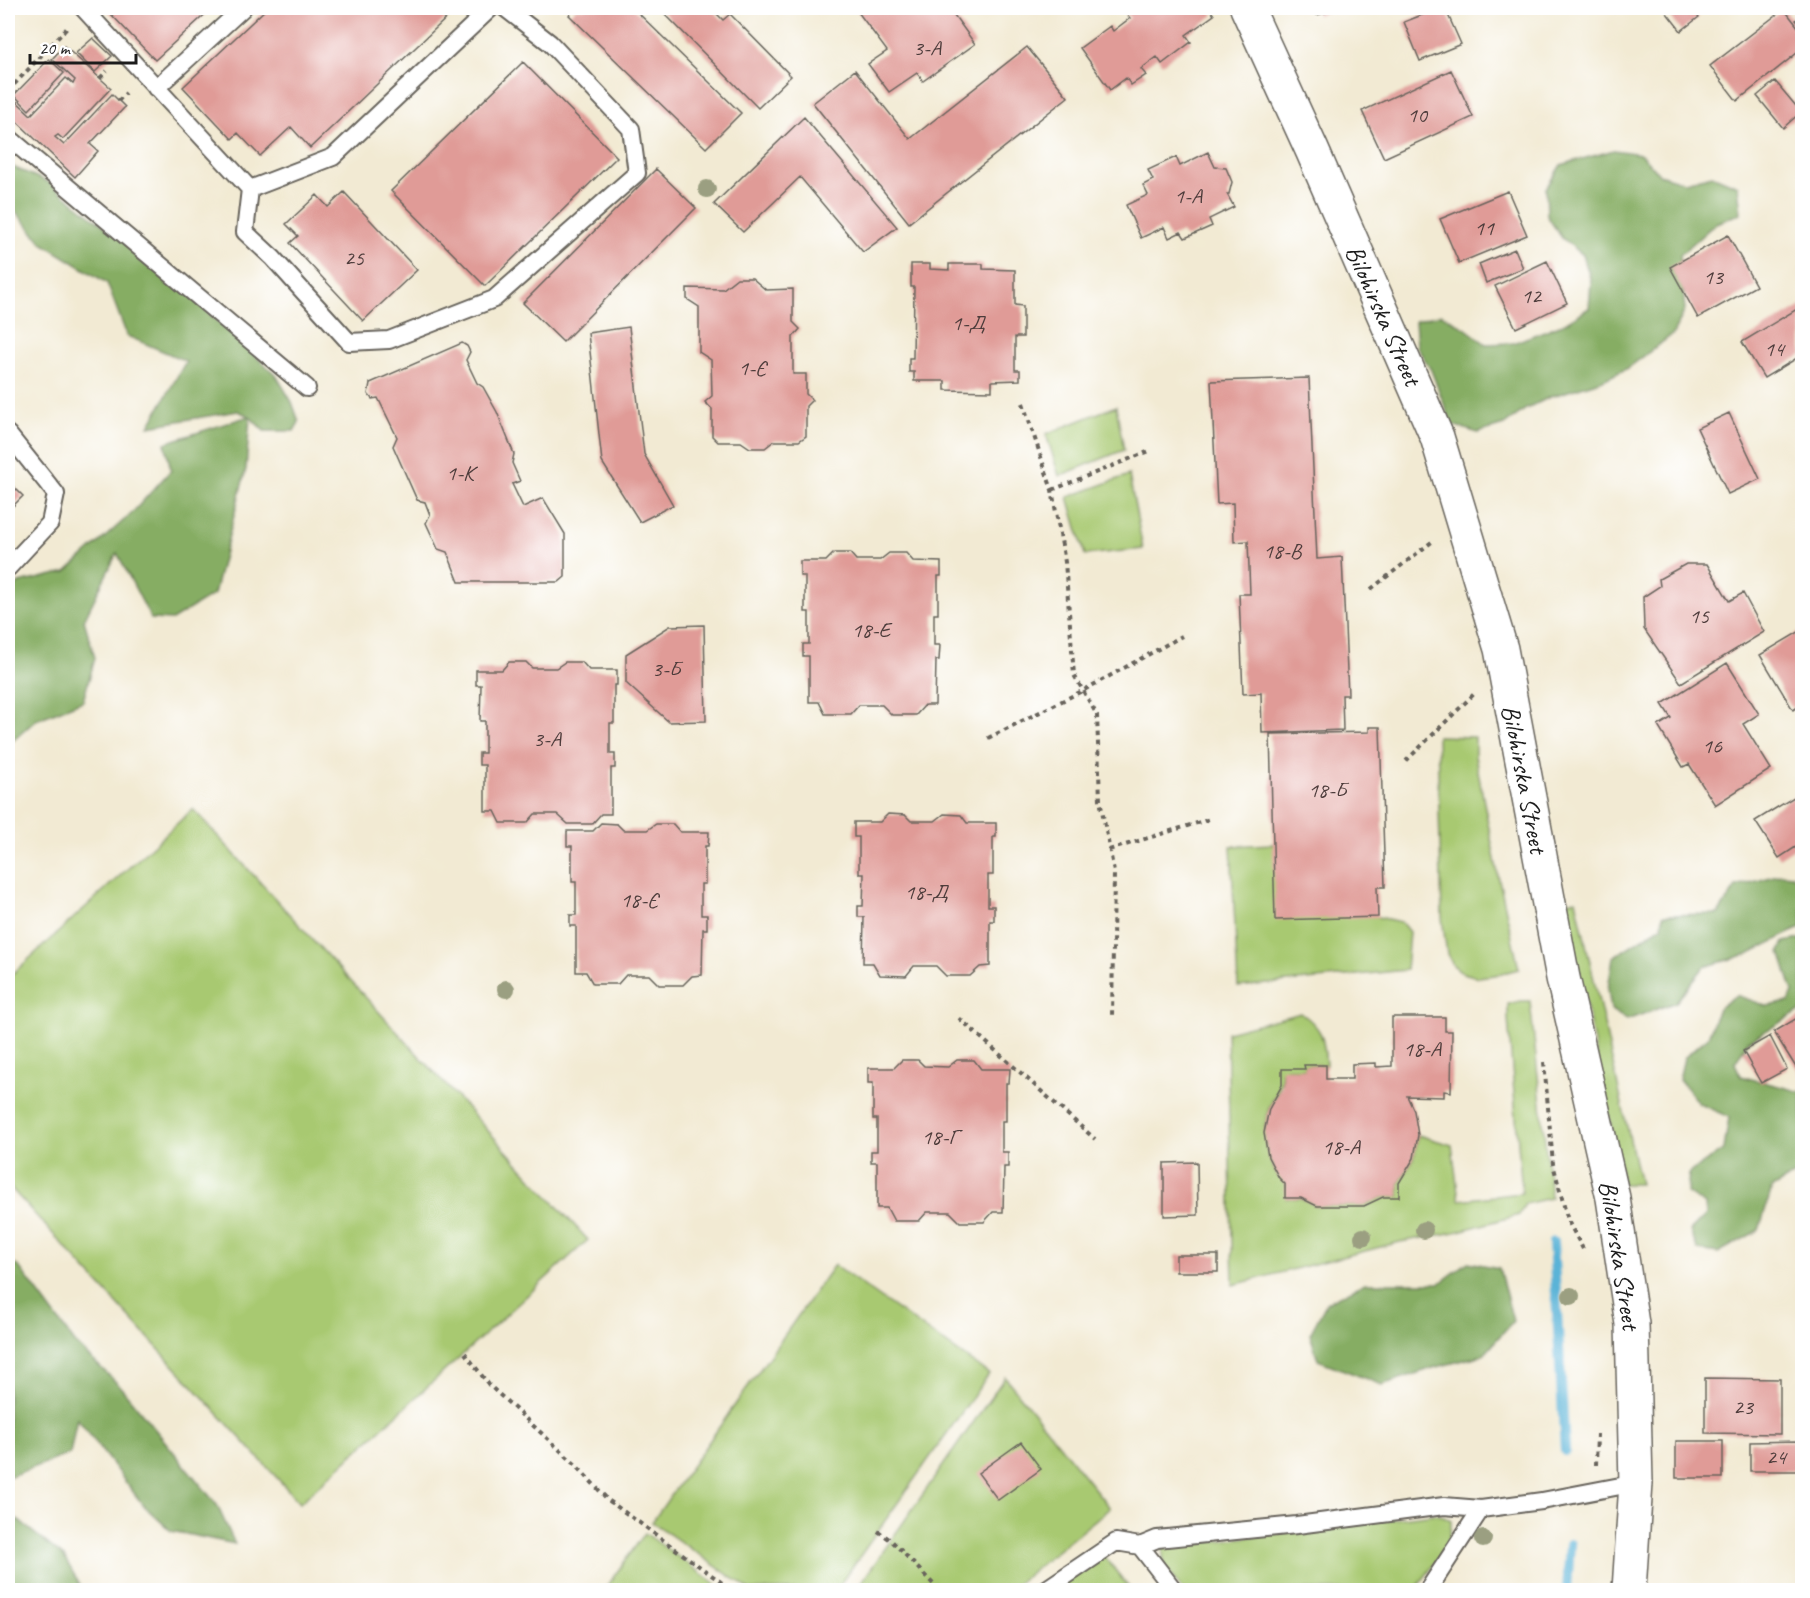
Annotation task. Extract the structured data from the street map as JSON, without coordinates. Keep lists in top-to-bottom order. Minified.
{"streets":{"street":["Bilohirska Street"]},"house_numbers":["3-А","10","1-А","11","25","13","12","1-Д","14","1-Є","1-К","18-В","15","18-Е","3-Б","3-А","16","18-Б","18-Д","18-Є","18-А","18-Г","18-А","23","24"],"scale_bar":"20 m"}
